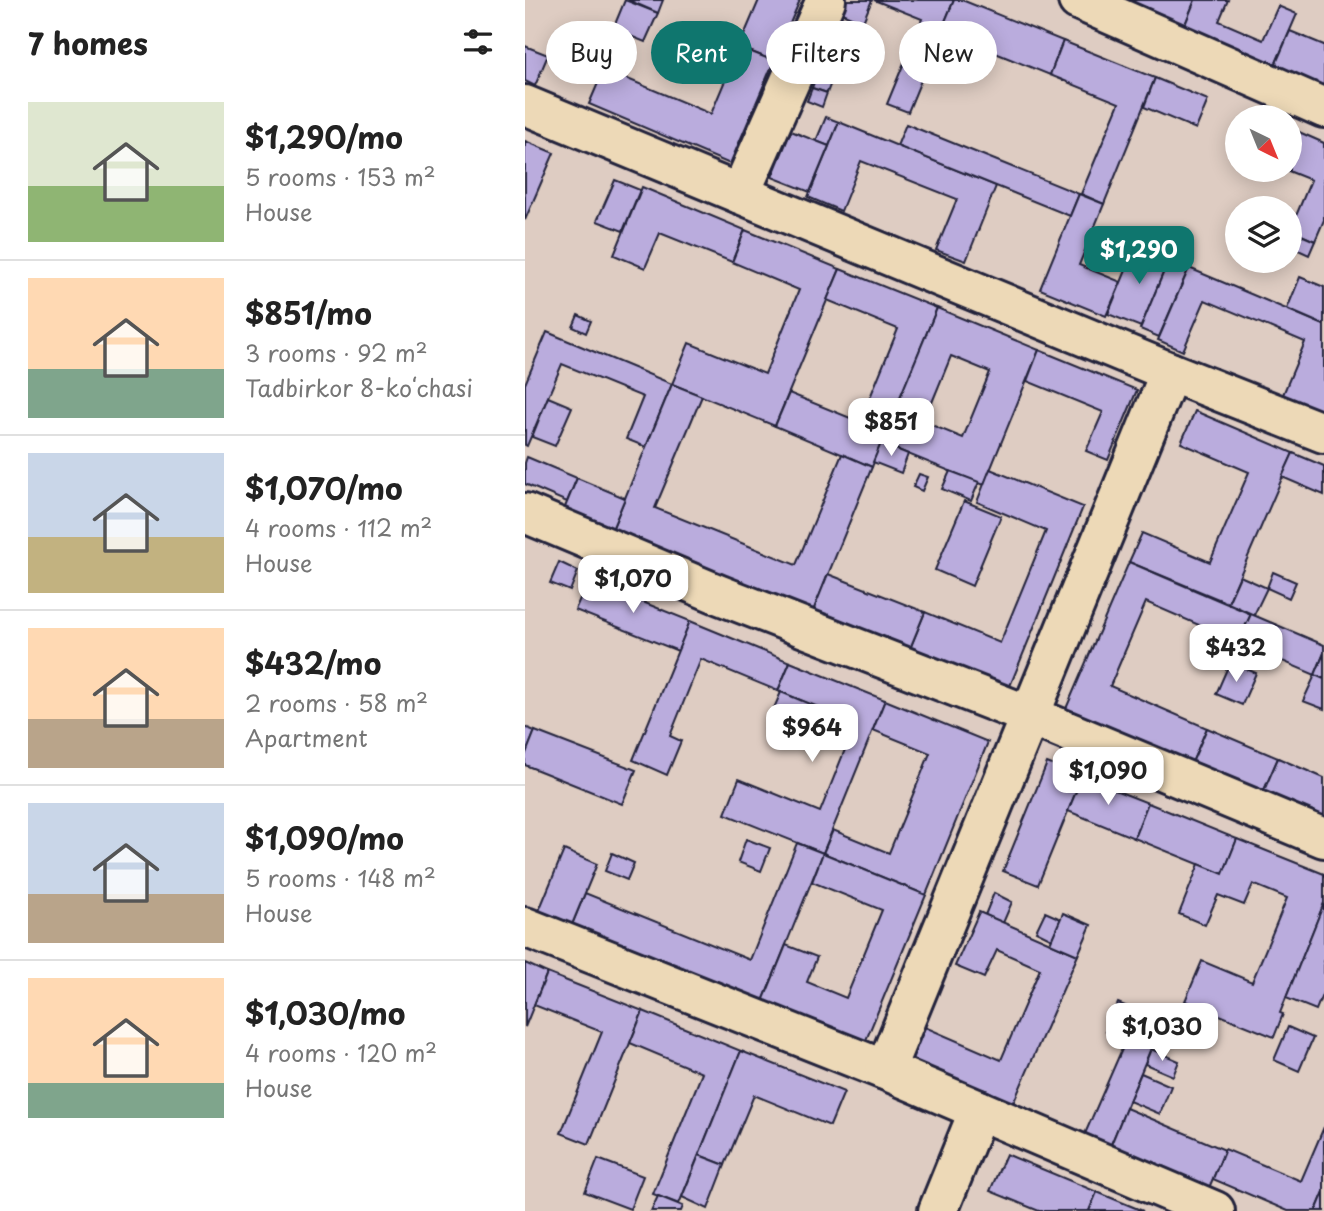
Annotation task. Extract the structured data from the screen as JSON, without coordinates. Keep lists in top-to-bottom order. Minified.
{"north":"bottom right","page":{"heading":"7 homes","chip":["Buy","Rent","Filters","New"],"list":[{"name":"$1,290/mo","note":"5 rooms · 153 m² · House"},{"name":"$851/mo","note":"3 rooms · 92 m² · Tadbirkor 8-koʻchasi"},{"name":"$1,070/mo","note":"4 rooms · 112 m² · House"},{"name":"$432/mo","note":"2 rooms · 58 m² · Apartment"},{"name":"$1,090/mo","note":"5 rooms · 148 m² · House"},{"name":"$1,030/mo","note":"4 rooms · 120 m² · House"}],"price":["$1,290","$851","$1,070","$432","$964","$1,090","$1,030"]}}
